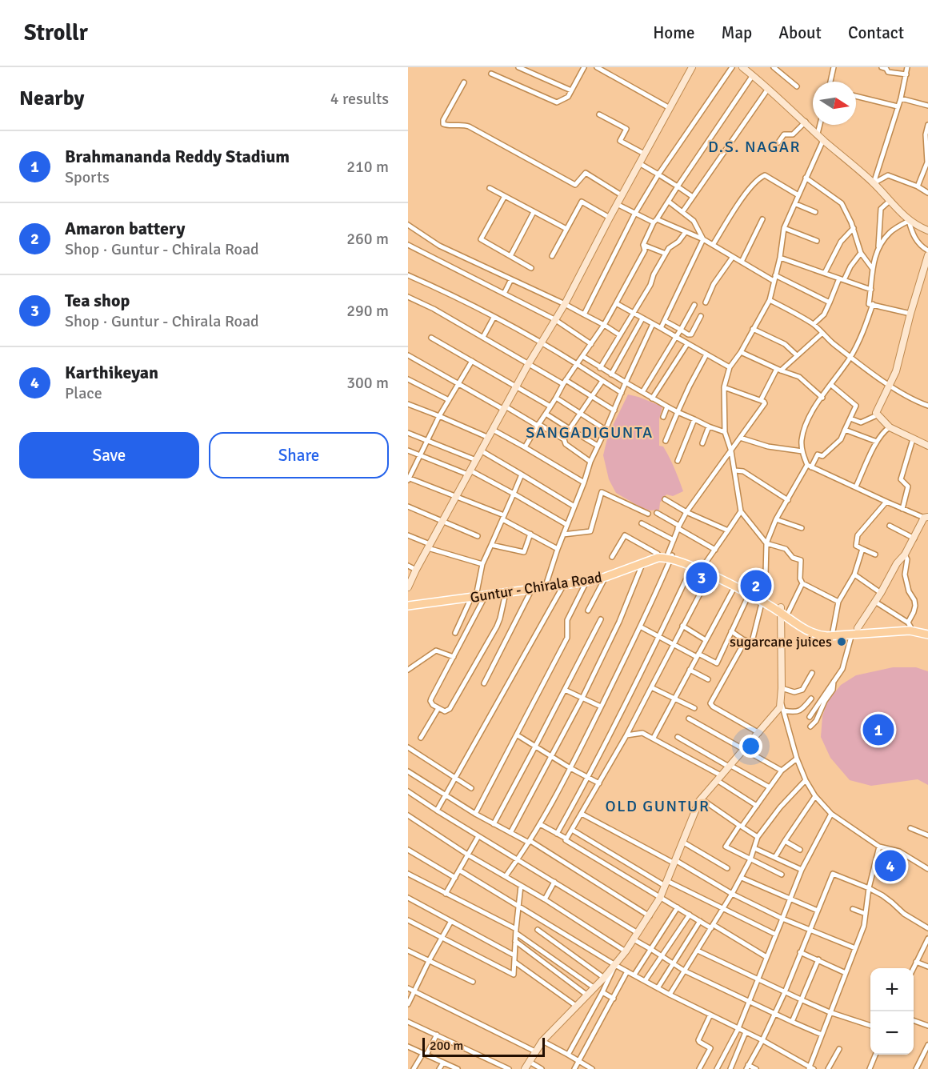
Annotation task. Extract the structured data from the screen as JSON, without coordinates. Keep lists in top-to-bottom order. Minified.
{"streets":{"main road":["Guntur - Chirala Road"]},"districts":["D.S. NAGAR","SANGADIGUNTA","OLD GUNTUR"],"places":["sugarcane juices"],"scale_bar":"200 m","north":"right","page":{"header":"Strollr","nav":["Home","Map","About","Contact"],"heading":["Nearby","4 results"],"list":[{"mark":"1","name":"Brahmananda Reddy Stadium","note":"Sports","value":"210 m"},{"mark":"2","name":"Amaron battery","note":"Shop · Guntur - Chirala Road","value":"260 m"},{"mark":"3","name":"Tea shop","note":"Shop · Guntur - Chirala Road","value":"290 m"},{"mark":"4","name":"Karthikeyan","note":"Place","value":"300 m"}],"buttons":["Save","Share"],"pins":["3","2","1","4"],"map_buttons":["+","−"],"scale":"200 m"}}
